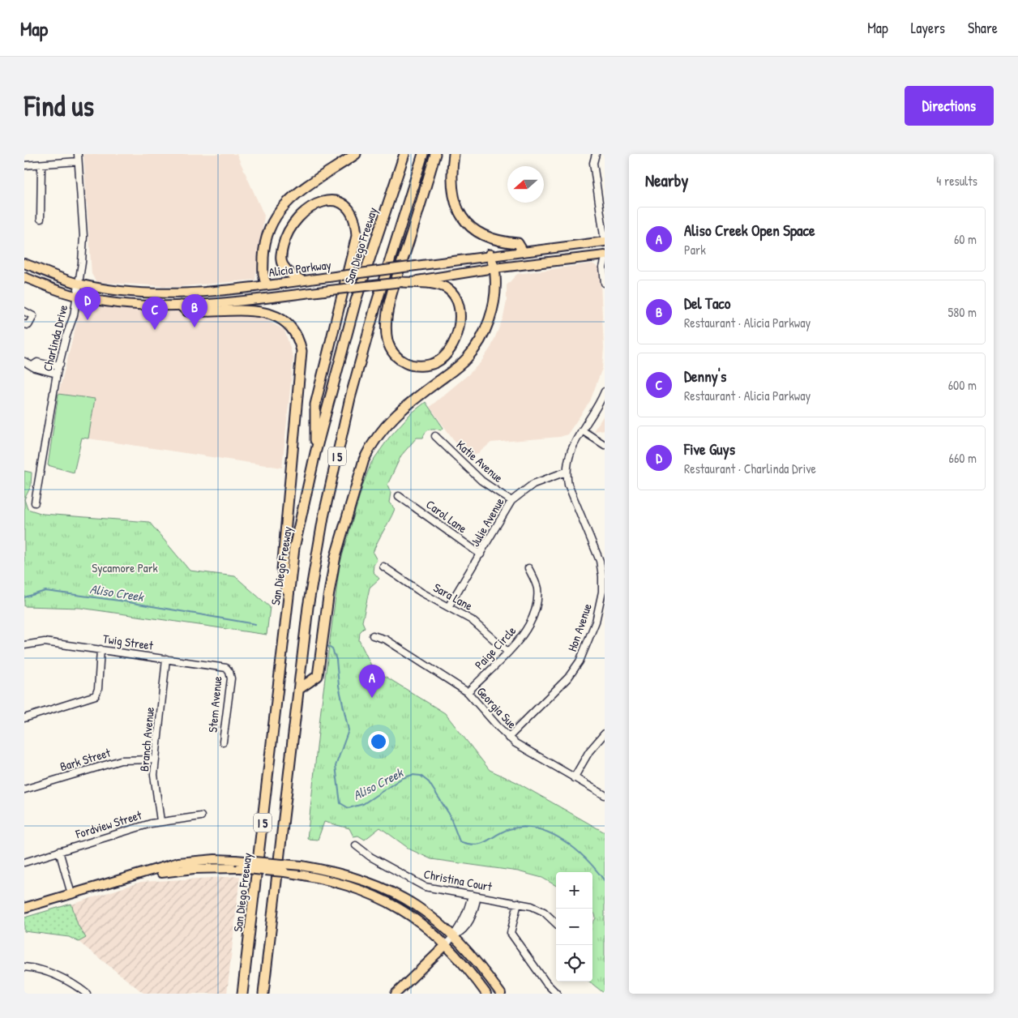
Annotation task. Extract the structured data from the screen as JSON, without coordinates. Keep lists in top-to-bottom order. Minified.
{"streets":{"highway":["San Diego Freeway","I 5"],"main road":["Alicia Parkway"],"street":["Charlinda Drive","Katie Avenue","Carol Lane","Julie Avenue","Sara Lane","Hon Avenue","Twig Street","Paige Circle","Stem Avenue","Georgia Sue","Branch Avenue","Bark Street","Fordview Street","Christina Court"]},"crossings":[["Alicia Parkway","Charlinda Drive"],["Katie Avenue","Julie Avenue"],["Carol Lane","Julie Avenue"],["Julie Avenue","Sara Lane"],["Julie Avenue","Hon Avenue"],["Sara Lane","Paige Circle"],["Hon Avenue","Georgia Sue"],["Twig Street","Stem Avenue"],["Twig Street","Branch Avenue"],["Paige Circle","Georgia Sue"],["Branch Avenue","Bark Street"],["Branch Avenue","Fordview Street"]],"water":["Aliso Creek"],"parks":["Sycamore Park"],"north":"left","page":{"header":"Map","nav":["Map","Layers","Share"],"buttons":"Directions","title":"Find us","heading":["Nearby","4 results"],"list":[{"mark":"A","name":"Aliso Creek Open Space","note":"Park","value":"60 m"},{"mark":"B","name":"Del Taco","note":"Restaurant · Alicia Parkway","value":"580 m"},{"mark":"C","name":"Denny's","note":"Restaurant · Alicia Parkway","value":"600 m"},{"mark":"D","name":"Five Guys","note":"Restaurant · Charlinda Drive","value":"660 m"}],"pins":["D","B","C","A"],"map_buttons":["+","−"]}}
